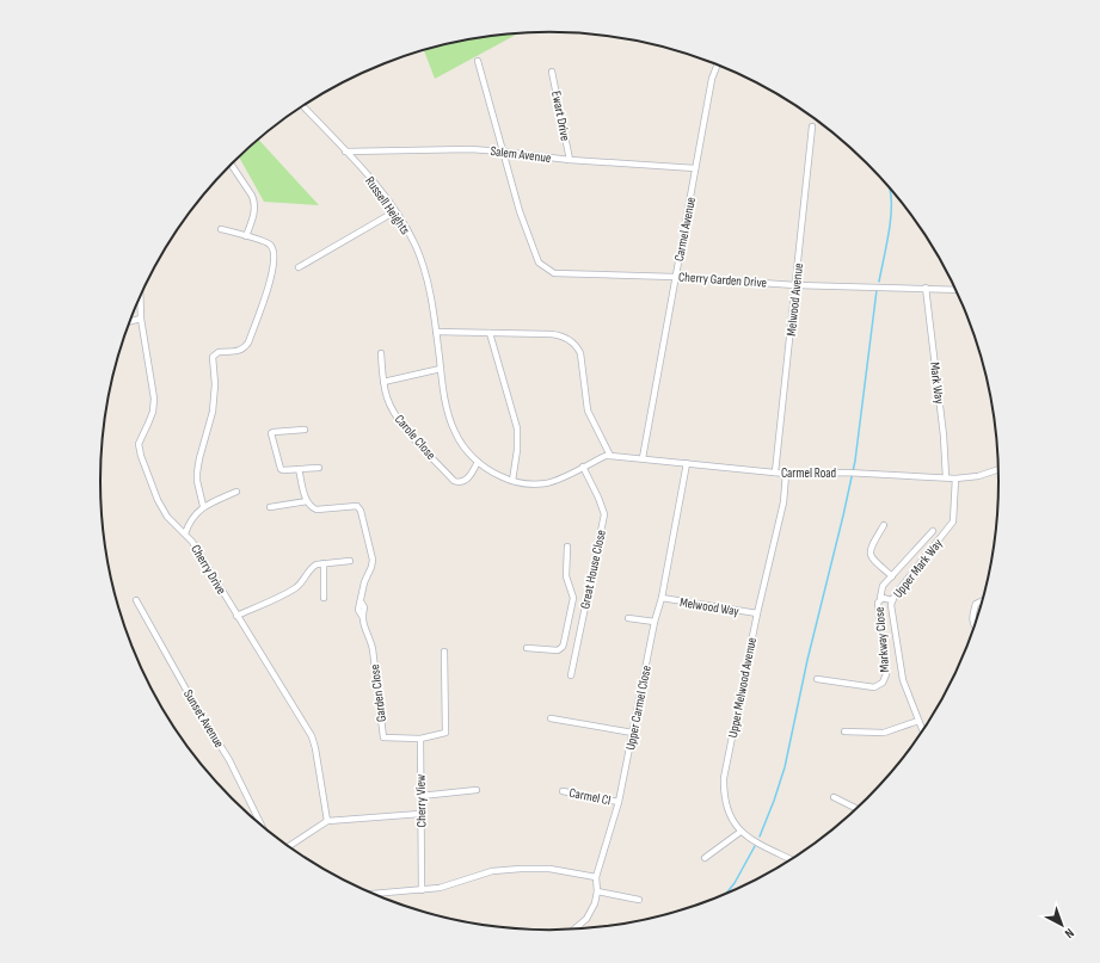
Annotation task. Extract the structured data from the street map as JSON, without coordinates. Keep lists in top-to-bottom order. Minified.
{"streets":{"street":["Ewart Drive","Salem Avenue","Russell Heights","Carmel Avenue","Cherry Garden Drive","Melwood Avenue","Mark Way","Carole Close","Carmel Road","Upper Mark Way","Cherry Drive","Great House Close","Melwood Way","Markway Close","Upper Melwood Avenue","Garden Close","Upper Carmel Close","Sunset Avenue","Carmel Cl","Cherry View"]},"crossings":[["Ewart Drive","Salem Avenue"],["Salem Avenue","Russell Heights"],["Salem Avenue","Carmel Avenue"],["Salem Avenue","Cherry Garden Drive"],["Russell Heights","Carole Close"],["Carmel Avenue","Cherry Garden Drive"],["Carmel Avenue","Carmel Road"],["Cherry Garden Drive","Melwood Avenue"],["Cherry Garden Drive","Mark Way"],["Melwood Avenue","Carmel Road"],["Mark Way","Carmel Road"],["Carmel Road","Upper Mark Way"],["Carmel Road","Upper Melwood Avenue"],["Carmel Road","Upper Carmel Close"],["Upper Mark Way","Markway Close"],["Melwood Way","Upper Melwood Avenue"],["Melwood Way","Upper Carmel Close"],["Garden Close","Cherry View"],["Upper Carmel Close","Carmel Cl"]],"north":"bottom right"}
